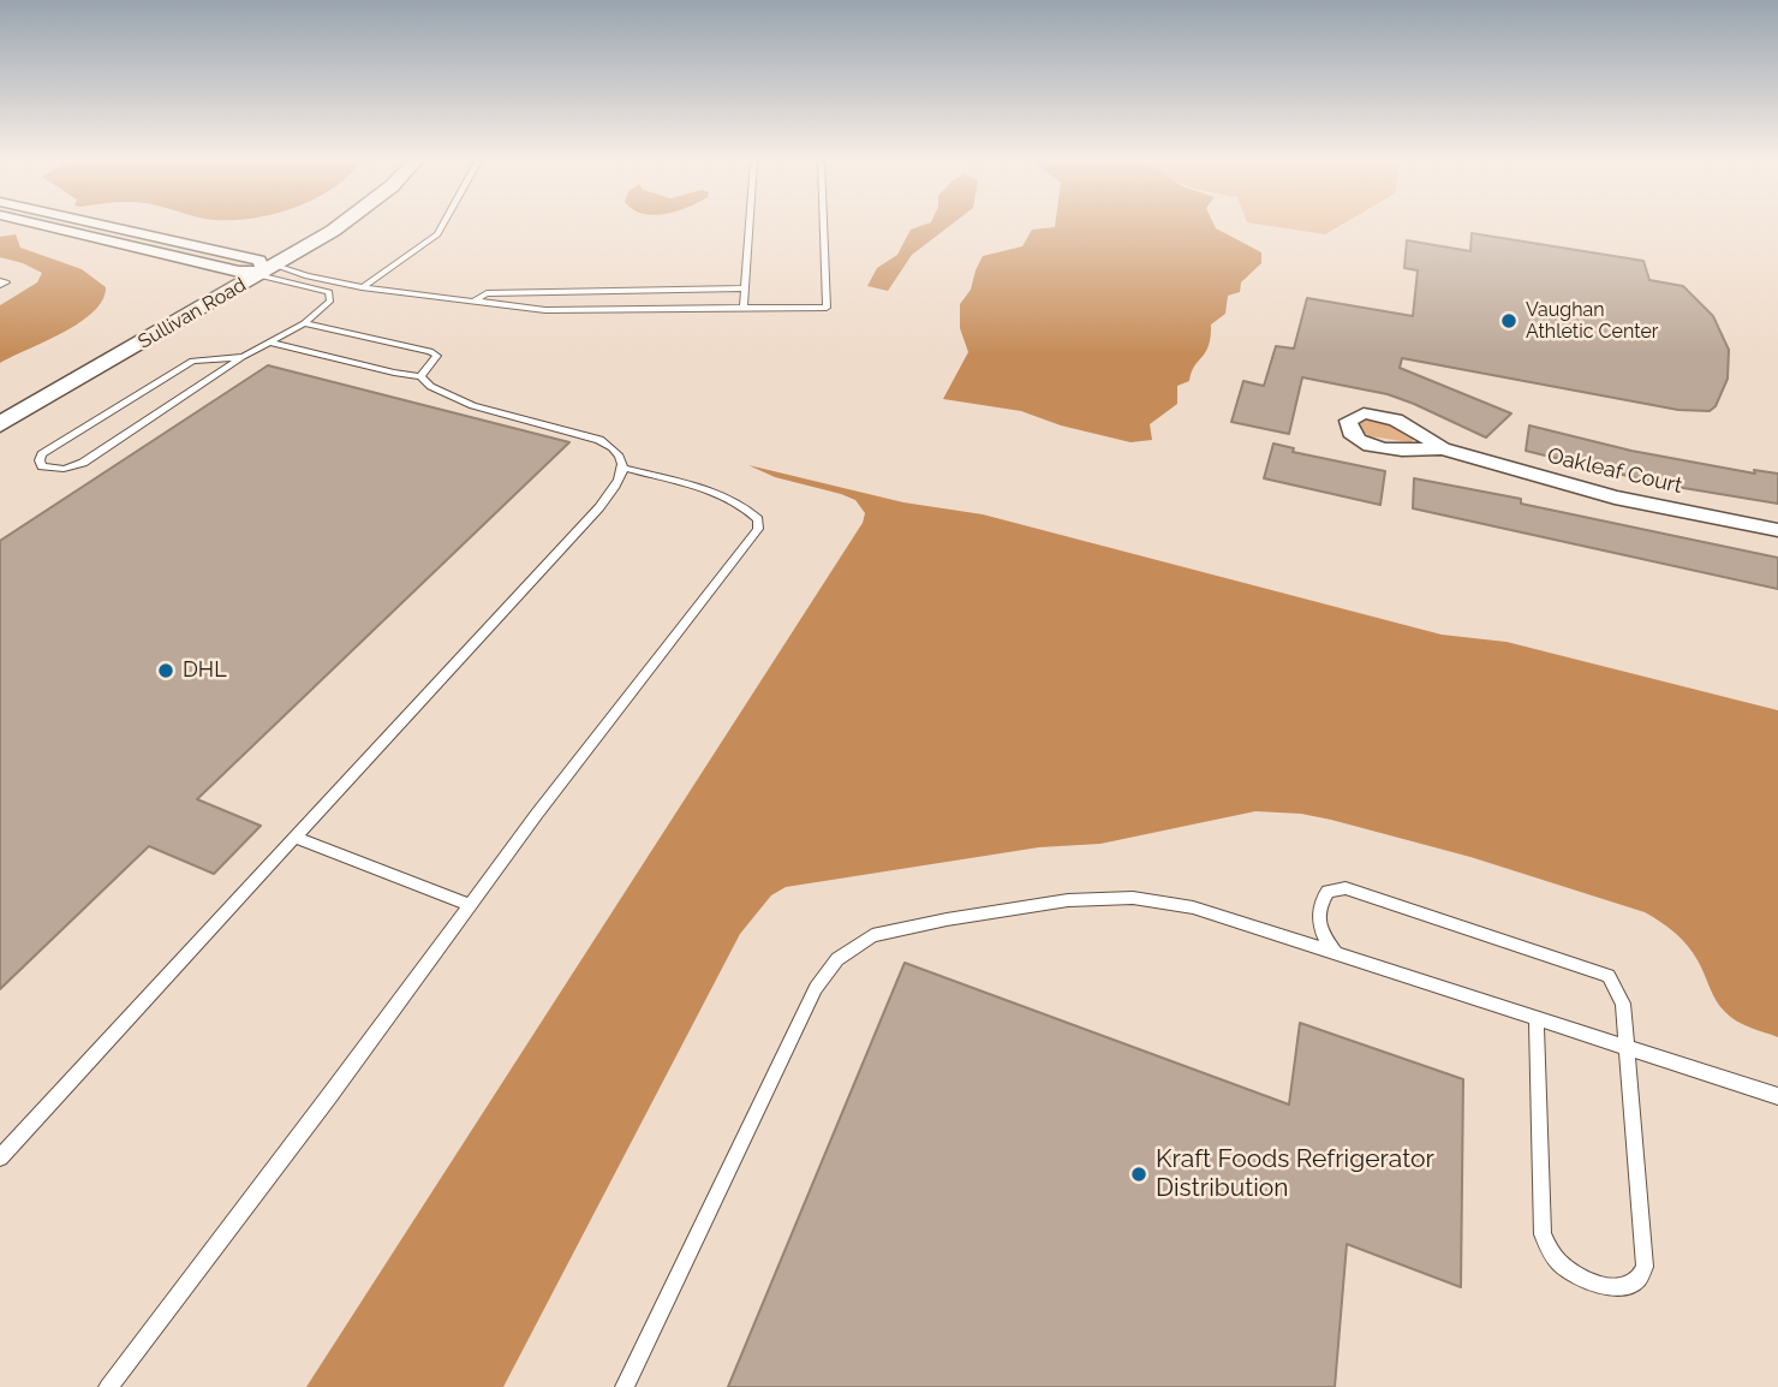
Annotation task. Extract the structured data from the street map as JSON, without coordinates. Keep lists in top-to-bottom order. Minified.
{"streets":{"street":["Sullivan Road","Oakleaf Court"]},"places":["Vaughan Athletic Center","DHL","Kraft Foods Refrigerator Distribution"]}
